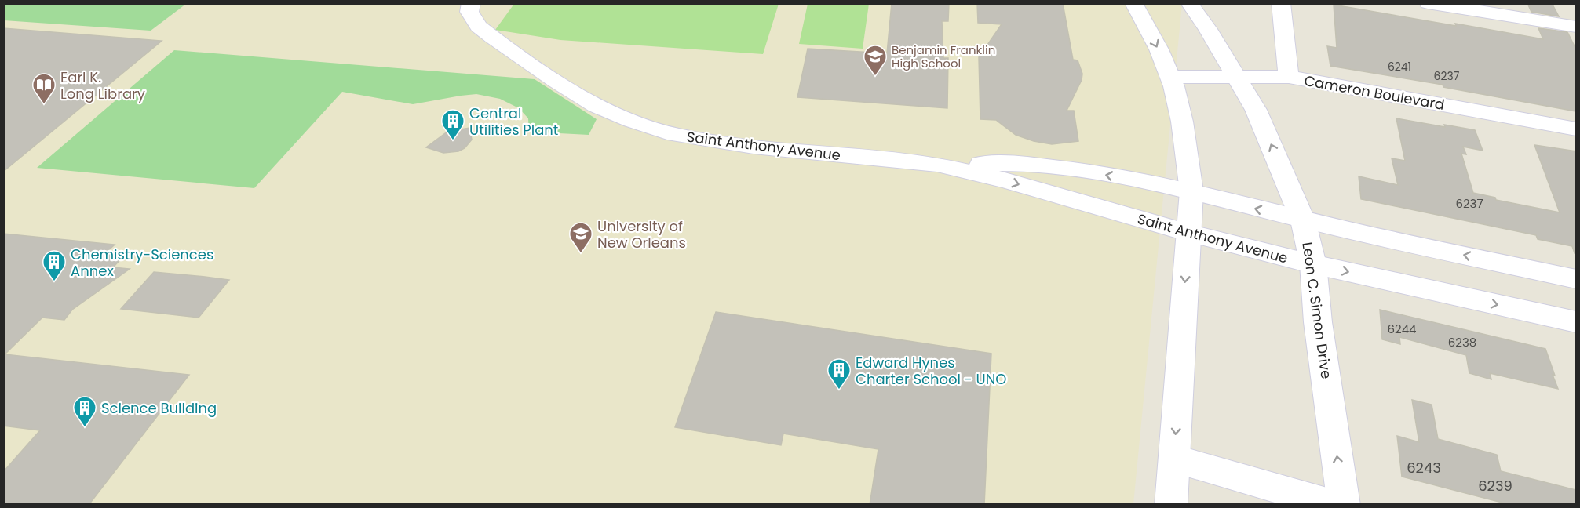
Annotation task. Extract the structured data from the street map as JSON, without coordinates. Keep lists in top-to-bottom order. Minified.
{"streets":{"street":["Cameron Boulevard","Saint Anthony Avenue","Leon C. Simon Drive"]},"crossings":[["Cameron Boulevard","Leon C. Simon Drive"],["Saint Anthony Avenue","Leon C. Simon Drive"]],"places":{"school or university":["Benjamin Franklin High School","University of New Orleans"],"library":["Earl K. Long Library"],"building":["Central Utilities Plant","Chemistry-Sciences Annex","Edward Hynes Charter School - UNO","Science Building"]},"house_numbers":["6241","6237","6237","6244","6238","6243","6239"]}
